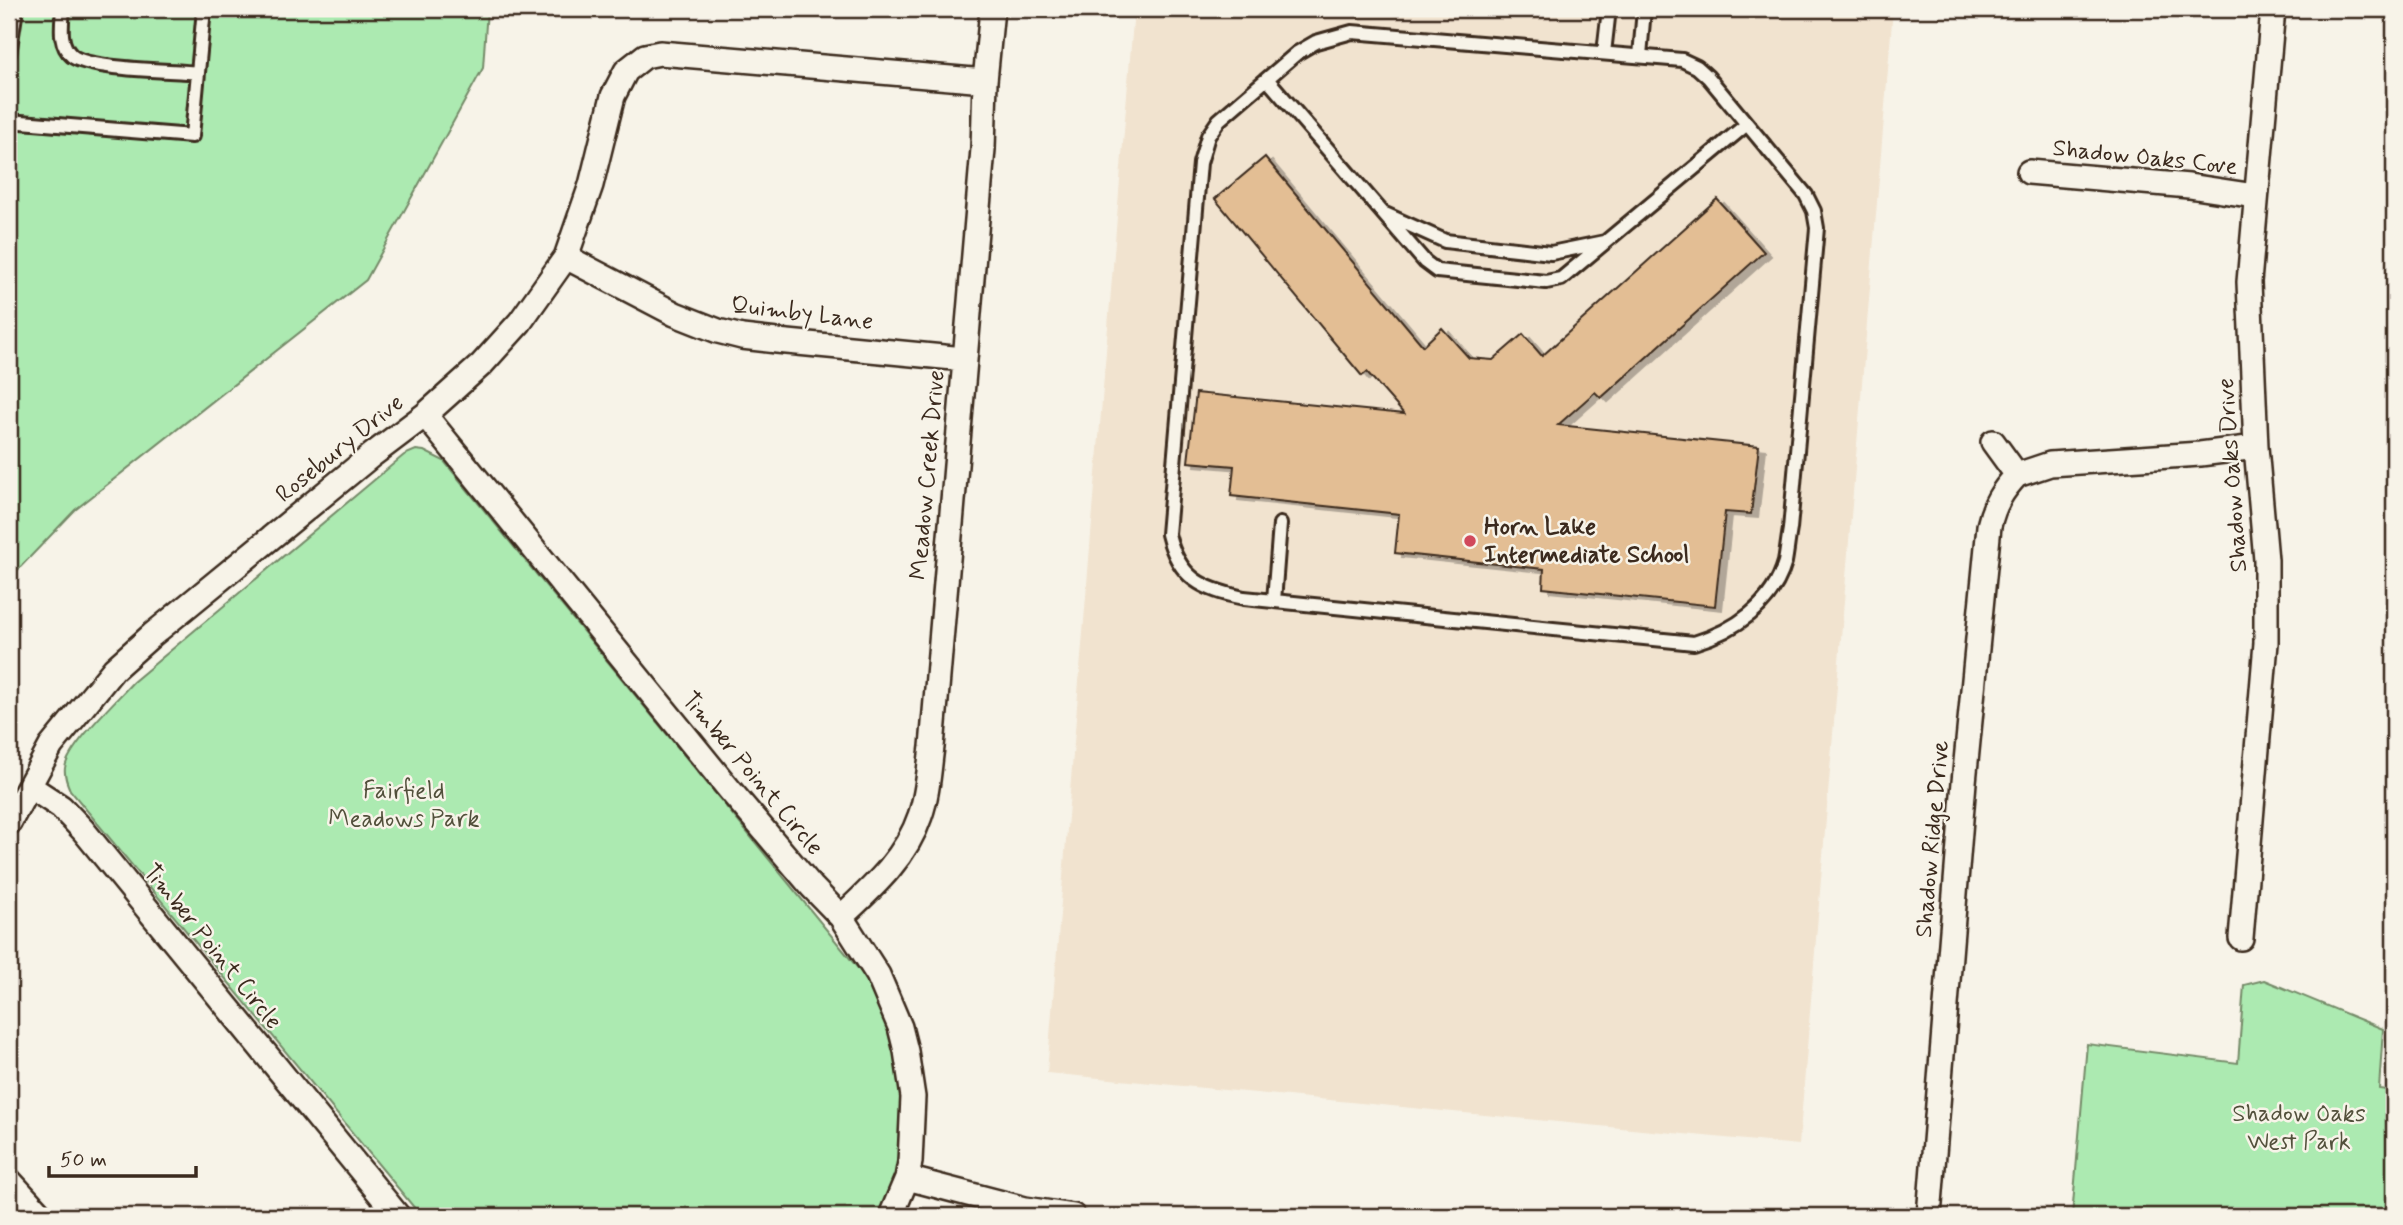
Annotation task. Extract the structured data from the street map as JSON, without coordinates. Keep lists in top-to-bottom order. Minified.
{"streets":{"street":["Shadow Oaks Cove","Quimby Lane","Rosebury Drive","Meadow Creek Drive","Shadow Oaks Drive","Timber Point Circle","Shadow Ridge Drive"]},"crossings":[["Shadow Oaks Cove","Shadow Oaks Drive"],["Quimby Lane","Rosebury Drive"],["Quimby Lane","Meadow Creek Drive"],["Rosebury Drive","Meadow Creek Drive"],["Rosebury Drive","Timber Point Circle"],["Meadow Creek Drive","Timber Point Circle"]],"parks":["Fairfield Meadows Park","Shadow Oaks West Park"],"places":["Horn Lake Intermediate School"],"scale_bar":"50 m"}
